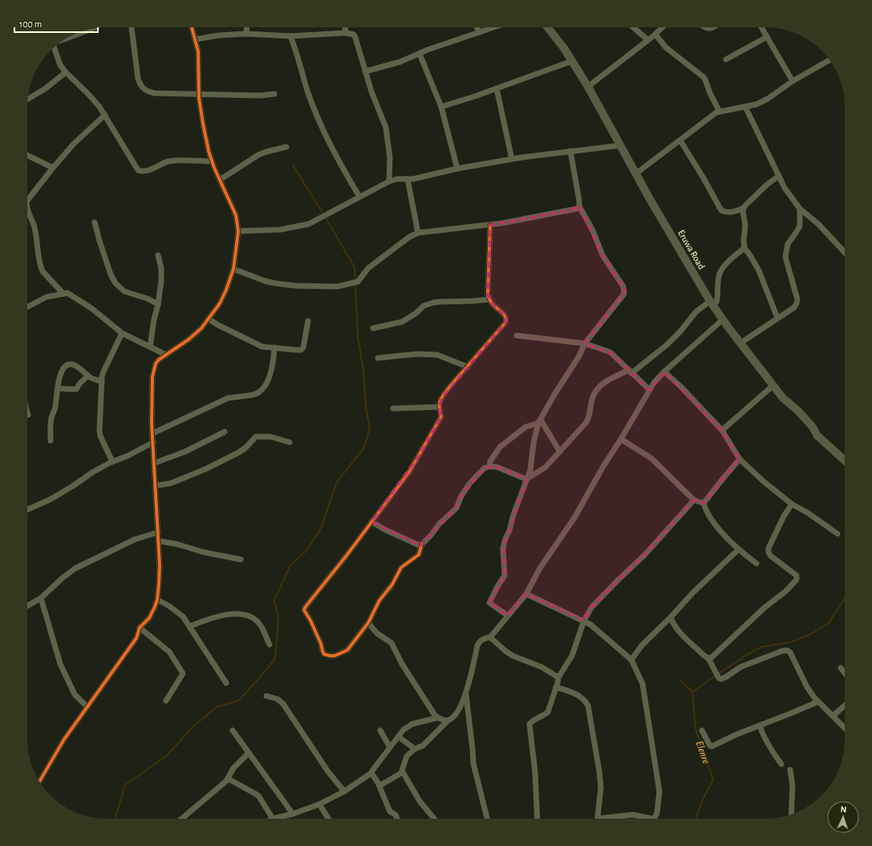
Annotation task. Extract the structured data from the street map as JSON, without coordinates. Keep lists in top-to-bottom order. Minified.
{"streets":{"main road":["Eruwa Road"]},"water":["Elenre"],"scale_bar":"100 m","north":"top"}
